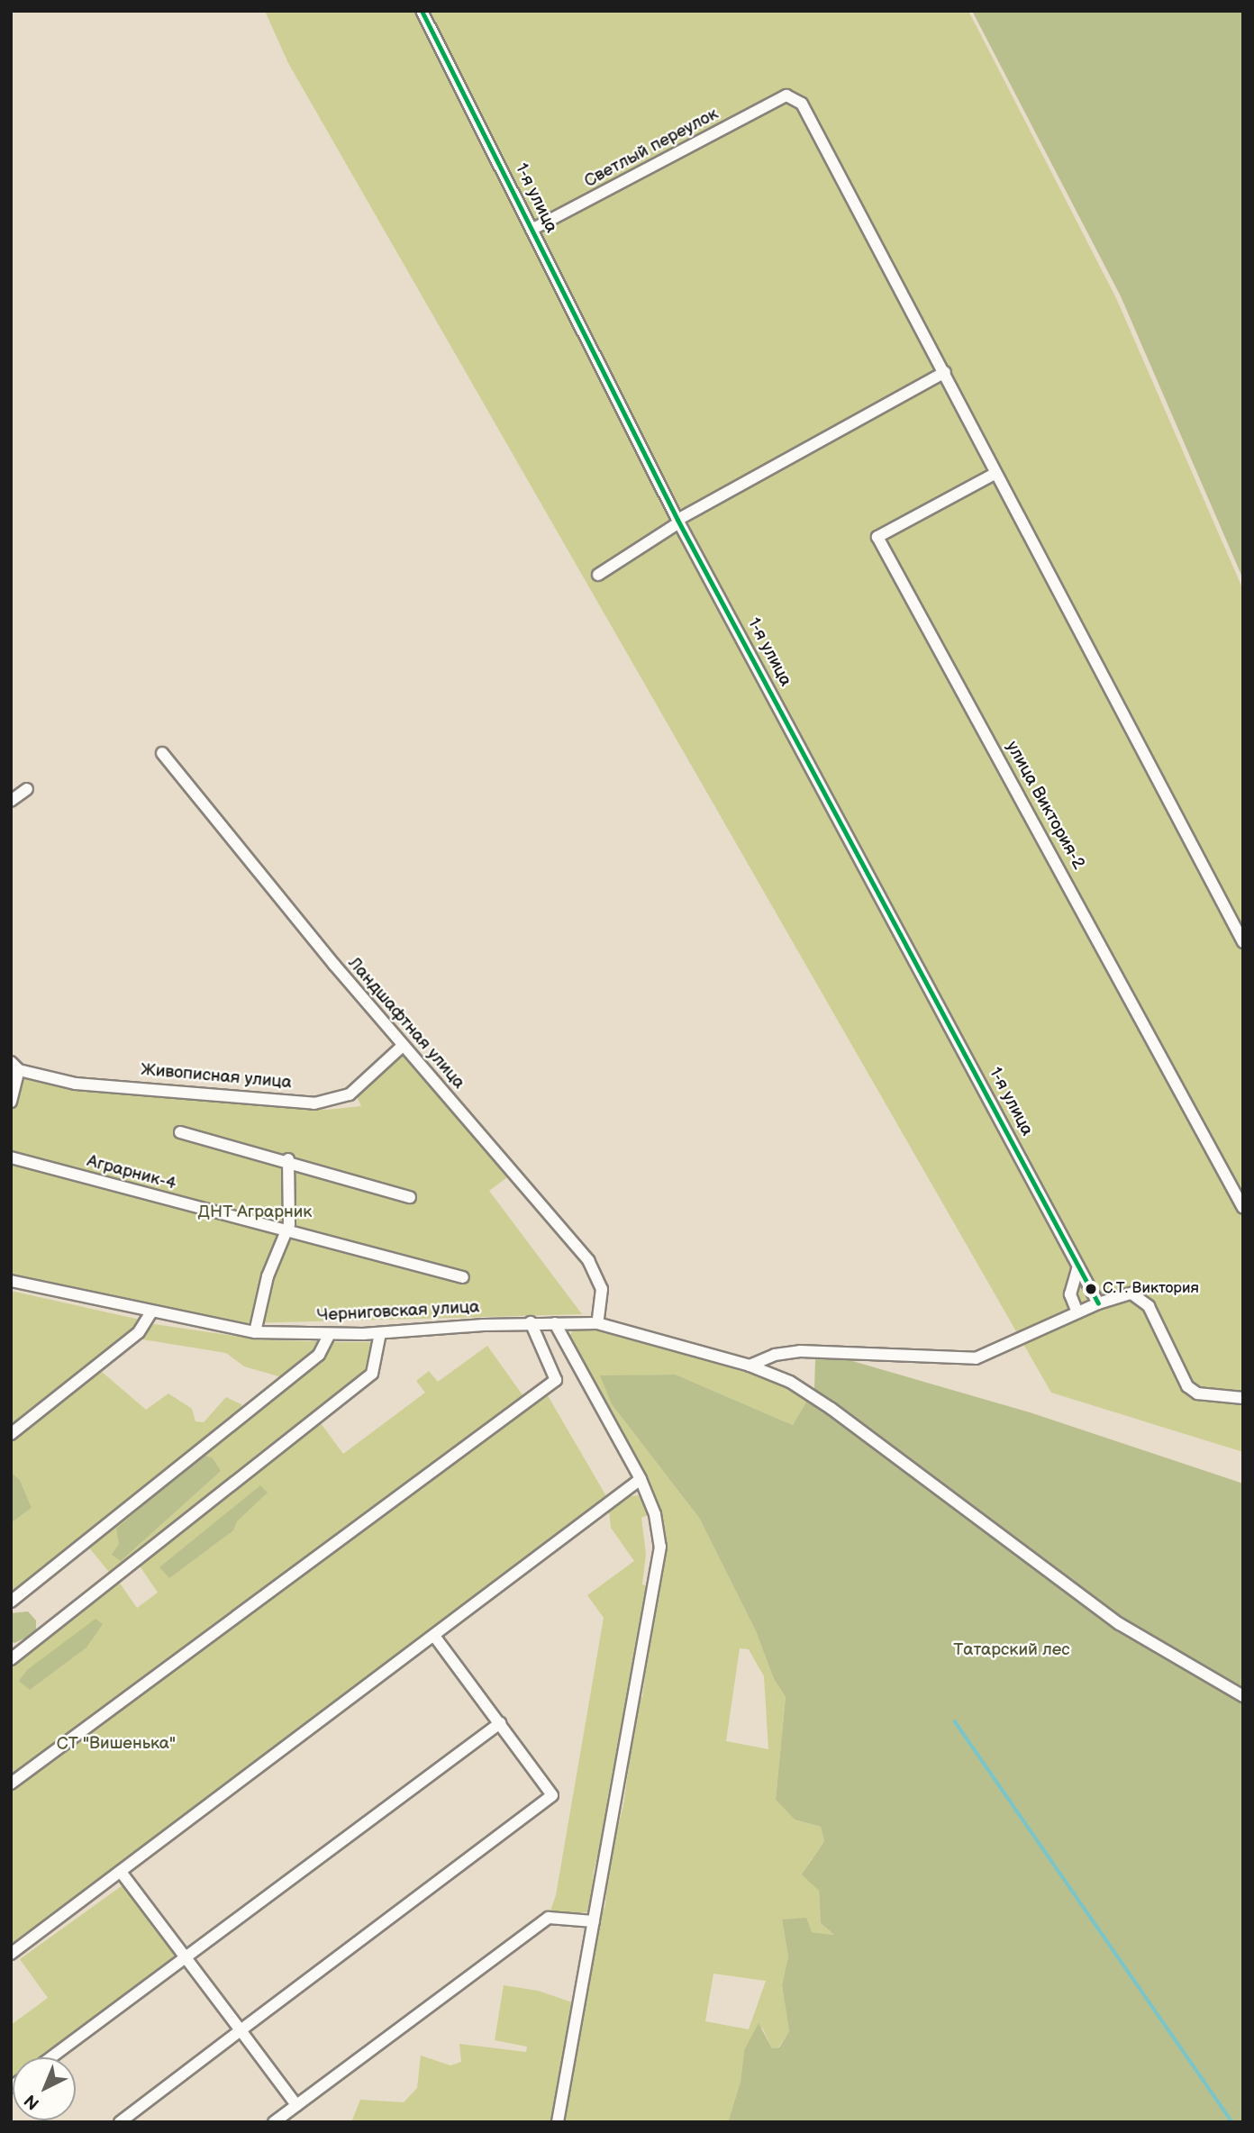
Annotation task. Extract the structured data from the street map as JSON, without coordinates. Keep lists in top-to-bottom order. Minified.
{"streets":{"street":["Светлый переулок","1-я улица","улица Виктория-2","Ландшафтная улица","Живописная улица","Аграрник-4","Черниговская улица"]},"crossings":[["Светлый переулок","1-я улица"],["Ландшафтная улица","Живописная улица"],["Ландшафтная улица","Черниговская улица"]],"parks":["ДНТ Аграрник","Татарский лес","СТ \"Вишенька\""],"places":["С.Т. Виктория"],"north":"bottom left"}
